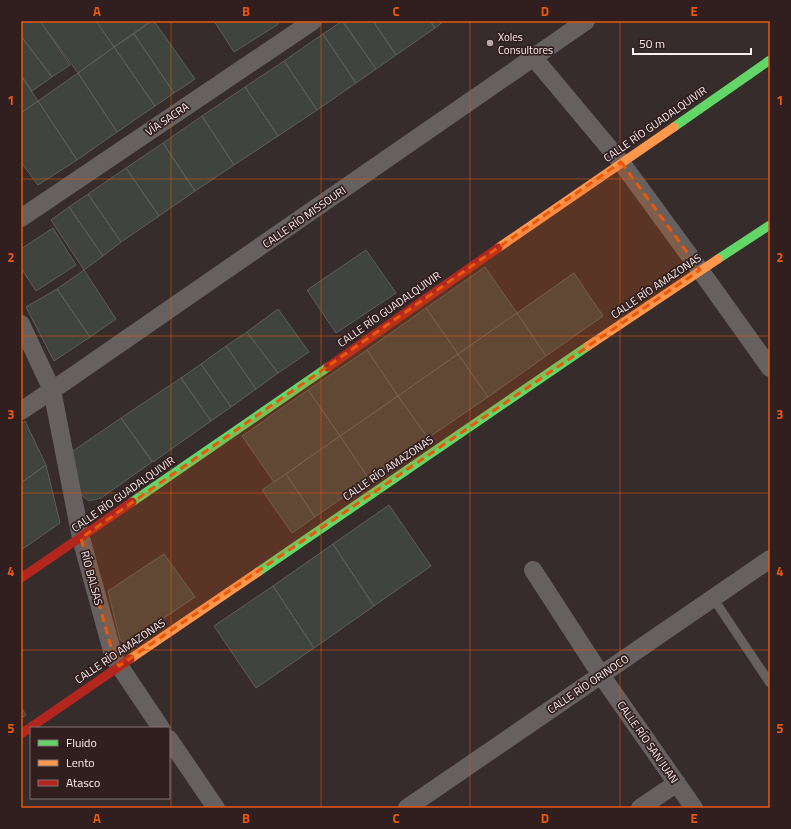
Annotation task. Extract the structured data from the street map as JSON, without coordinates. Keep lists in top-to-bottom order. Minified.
{"streets":{"street":["VÍA SACRA","CALLE RÍO GUADALQUIVIR","CALLE RÍO MISSOURI","CALLE RÍO AMAZONAS","RÍO BALSAS","CALLE RÍO ORINOCO","CALLE RÍO SAN JUAN"]},"crossings":[["CALLE RÍO GUADALQUIVIR","RÍO BALSAS"],["CALLE RÍO MISSOURI","RÍO BALSAS"],["CALLE RÍO AMAZONAS","RÍO BALSAS"],["CALLE RÍO ORINOCO","CALLE RÍO SAN JUAN"]],"places":["Xoles Consultores"],"legend":["Fluido","Lento","Atasco"],"scale_bar":"50 m","grid":{"columns":["A","B","C","D","E"],"rows":["1","2","3","4","5"]}}
